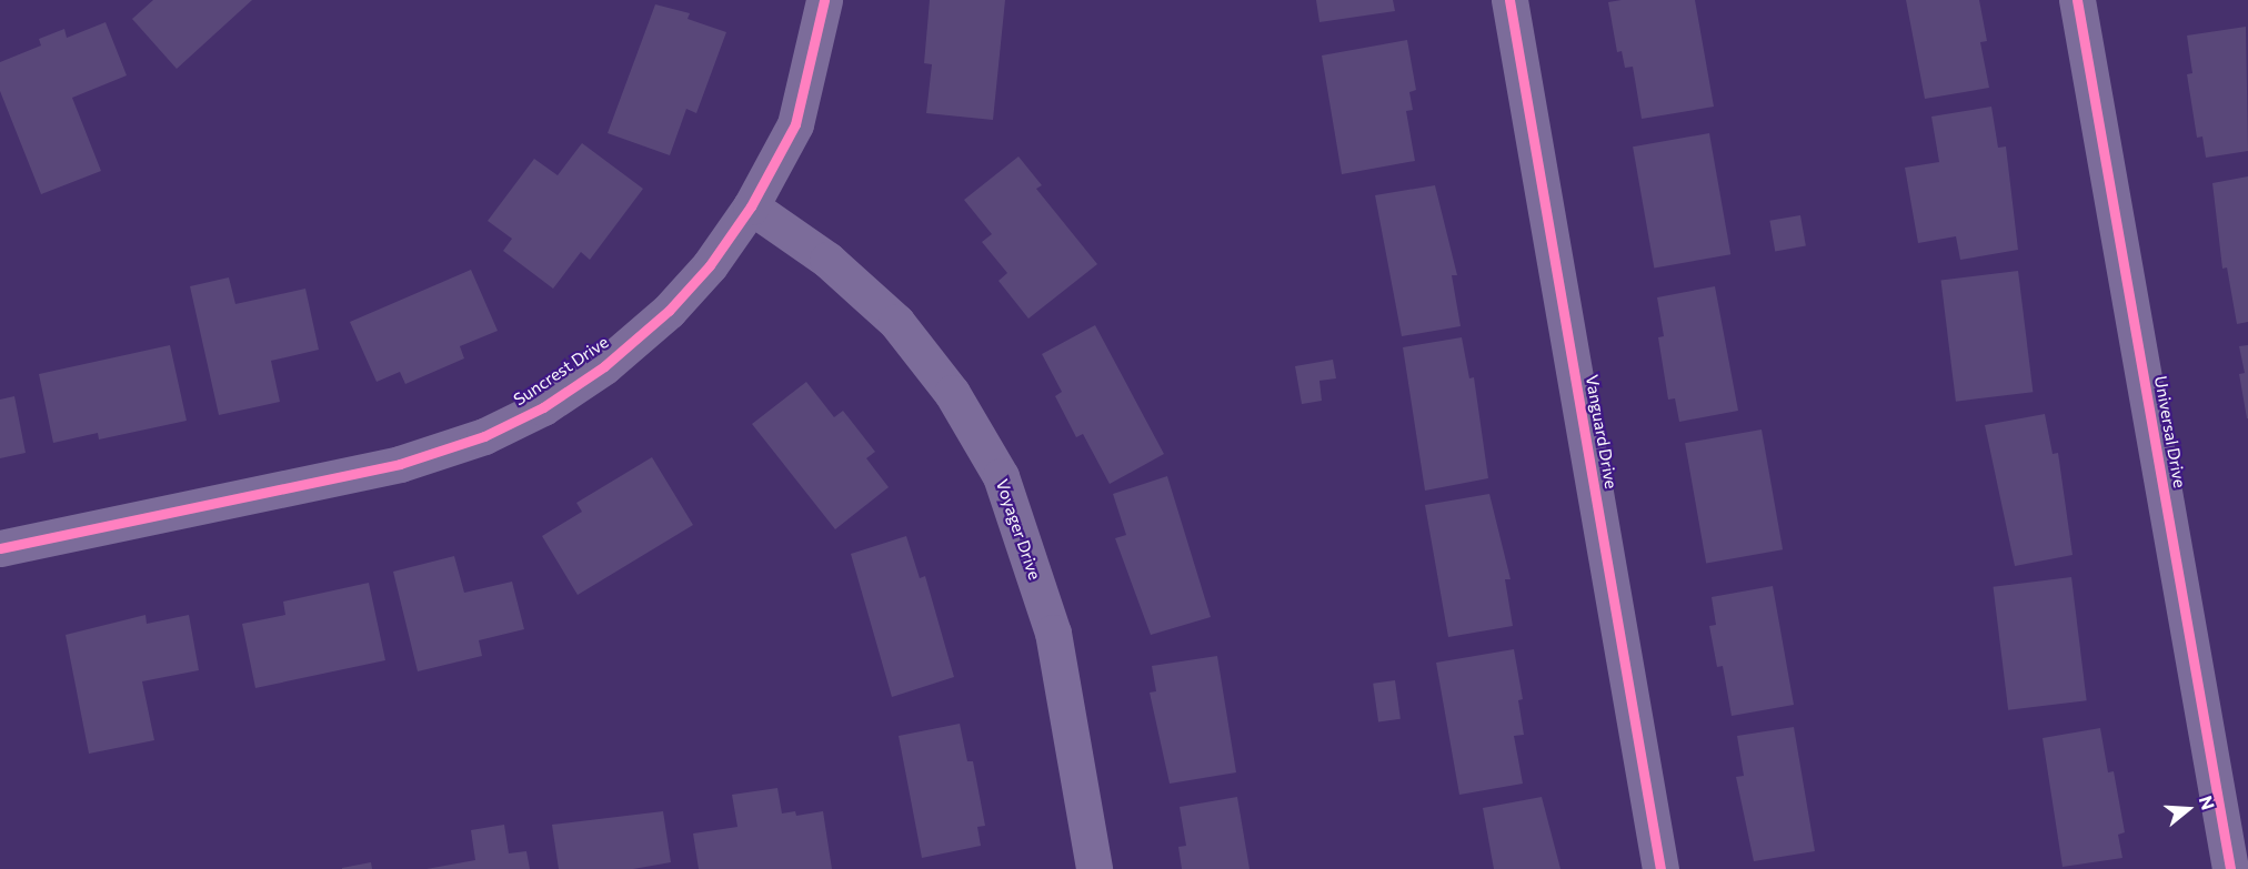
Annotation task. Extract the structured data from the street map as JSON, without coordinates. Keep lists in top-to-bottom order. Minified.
{"streets":{"street":["Suncrest Drive","Vanguard Drive","Universal Drive","Voyager Drive"]},"crossings":[["Suncrest Drive","Voyager Drive"]],"north":"right"}
